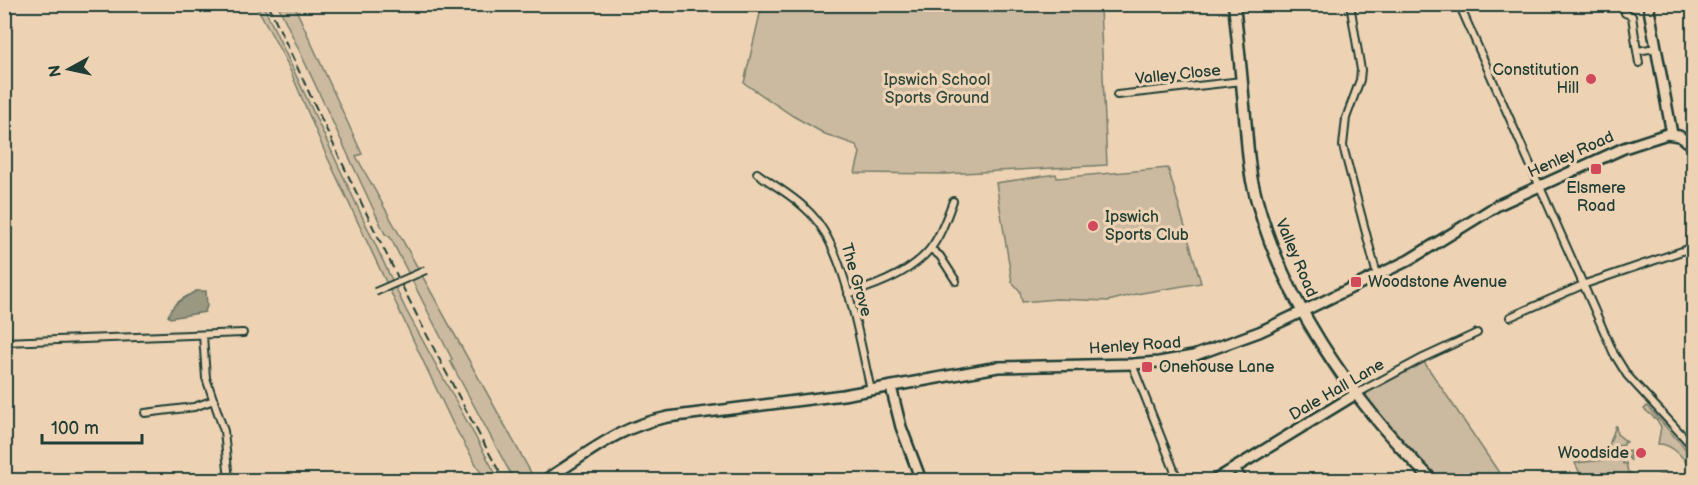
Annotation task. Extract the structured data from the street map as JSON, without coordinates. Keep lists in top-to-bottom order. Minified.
{"streets":{"main road":["Valley Road"],"street":["Valley Close","Henley Road","The Grove","Dale Hall Lane"]},"crossings":[["Valley Close","Valley Road"],["Henley Road","Valley Road"],["Henley Road","The Grove"],["Valley Road","Dale Hall Lane"]],"parks":["Ipswich School Sports Ground"],"places":{"other":["Constitution Hill","Ipswich Sports Club","Woodside"],"transit":["Elsmere Road","Woodstone Avenue","Onehouse Lane"]},"scale_bar":"100 m","north":"left"}
